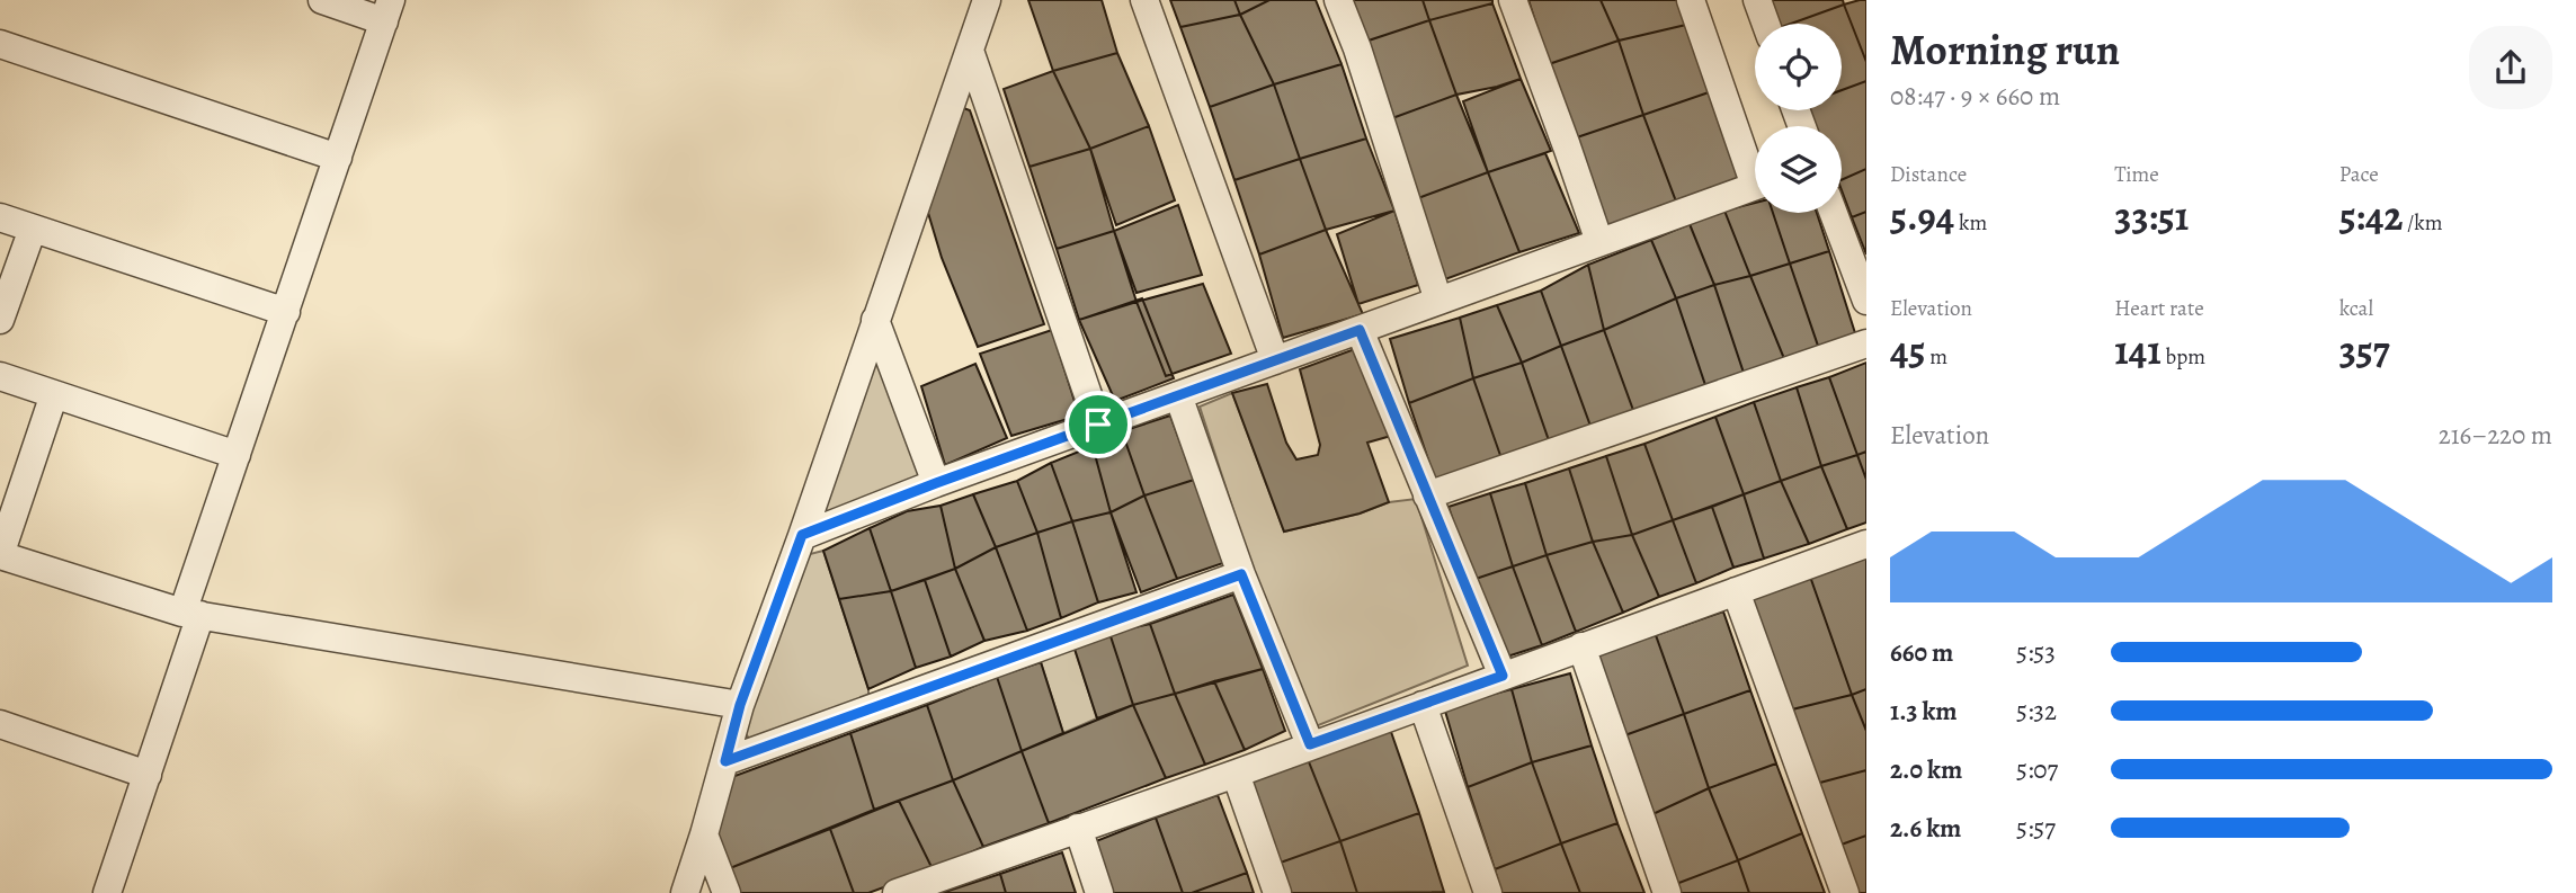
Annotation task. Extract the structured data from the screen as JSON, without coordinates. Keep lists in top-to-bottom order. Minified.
{"page":{"heading":["Morning run","08:47 · 9 × 660 m"],"stats":[["Distance","5.94 km"],["Time","33:51"],["Pace","5:42 /km"],["Elevation","45 m"],["Heart rate","141 bpm"],["kcal","357"]],"chart":["Elevation","216–220 m"],"list":[{"name":"660 m","note":"5:53"},{"name":"1.3 km","note":"5:32"},{"name":"2.0 km","note":"5:07"},{"name":"2.6 km","note":"5:57"}]}}
